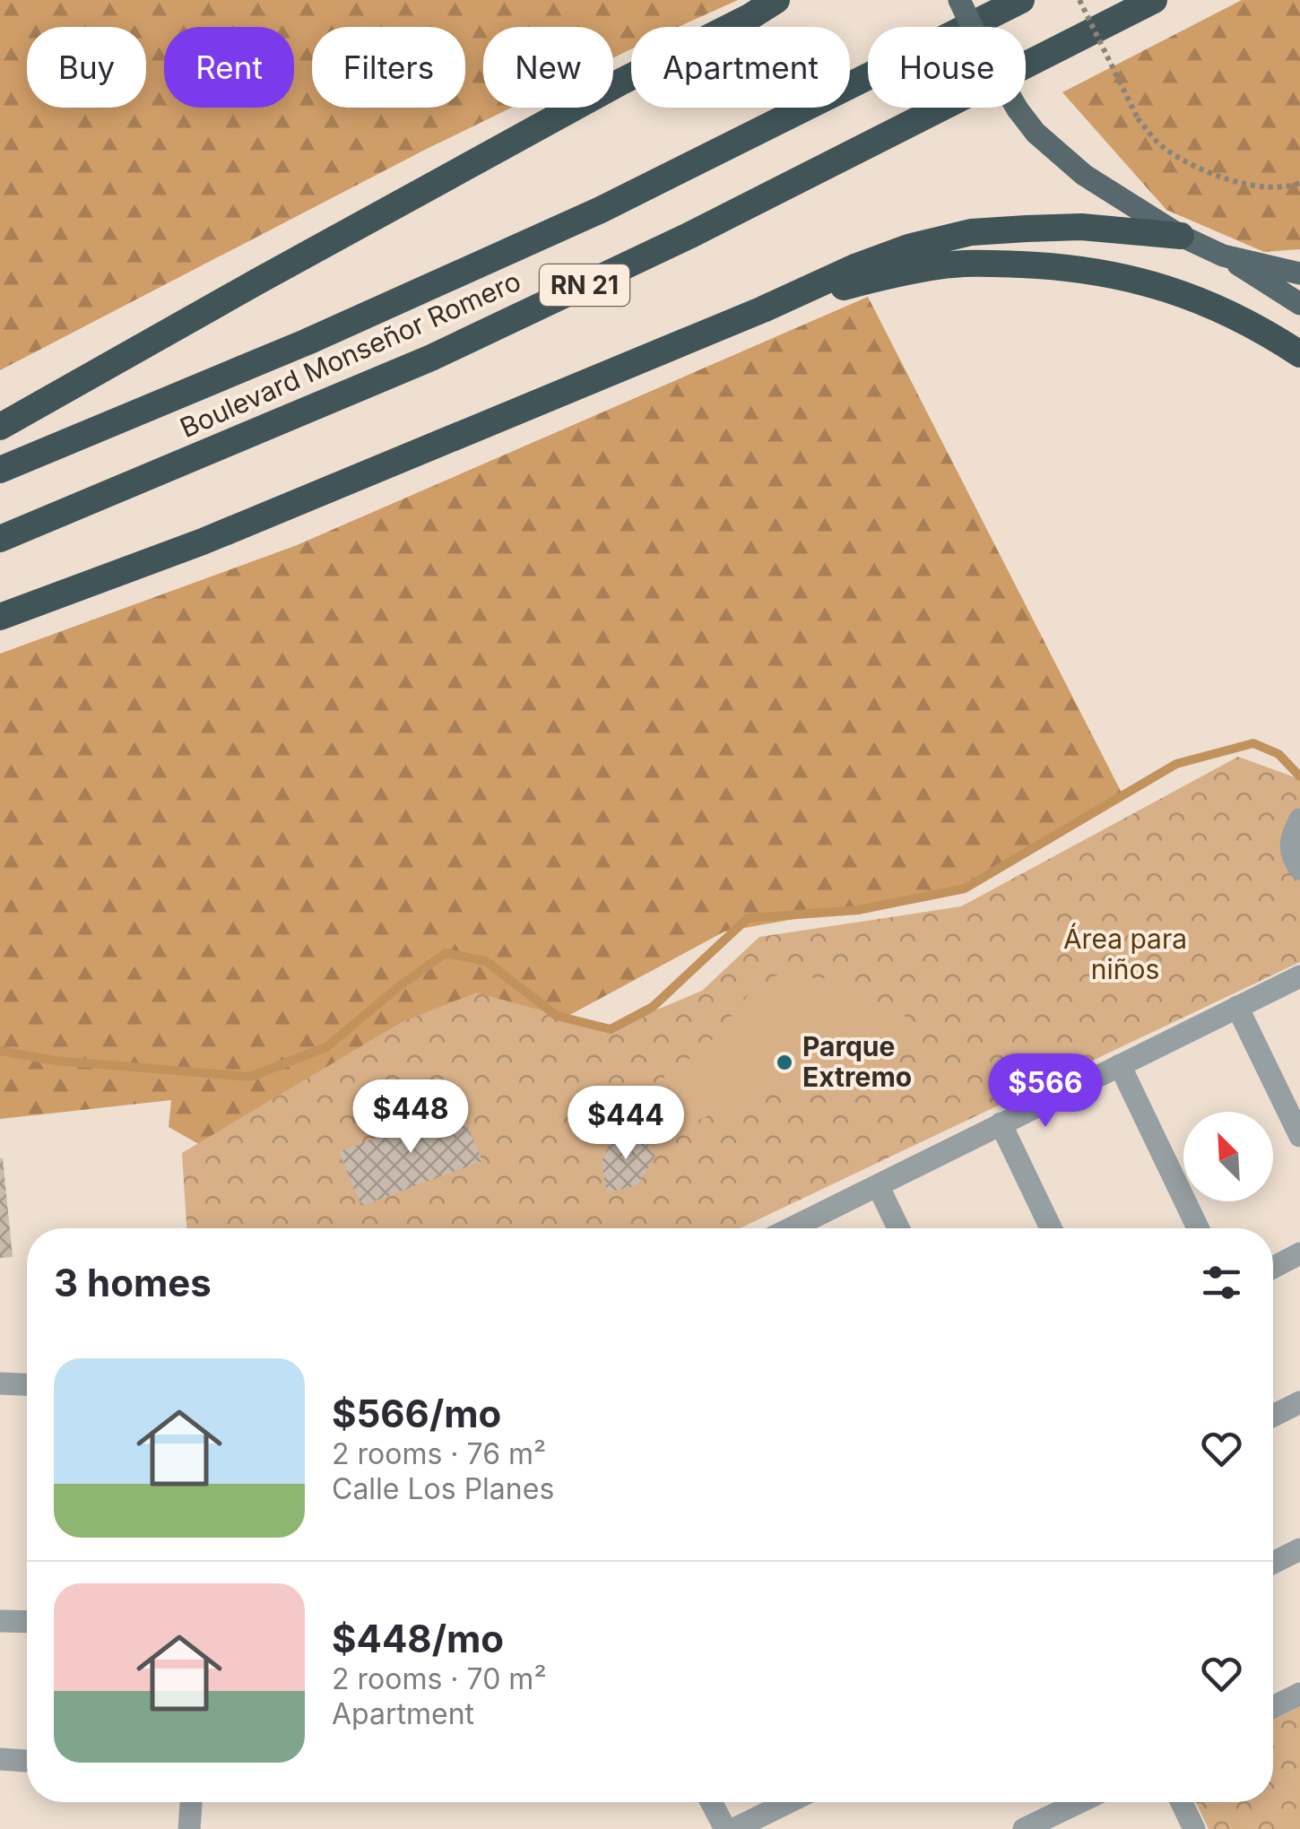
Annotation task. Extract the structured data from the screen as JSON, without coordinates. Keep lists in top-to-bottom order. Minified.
{"streets":{"highway":["RN 21","Boulevard Monseñor Romero"]},"parks":["Área para niños"],"places":["Parque Extremo"],"north":"top left","page":{"chip":["Buy","Rent","Filters","New","Apartment","House"],"price":["$566","$448","$444"],"heading":"3 homes","list":[{"name":"$566/mo","note":"2 rooms · 76 m² · Calle Los Planes"},{"name":"$448/mo","note":"2 rooms · 70 m² · Apartment"}]}}
